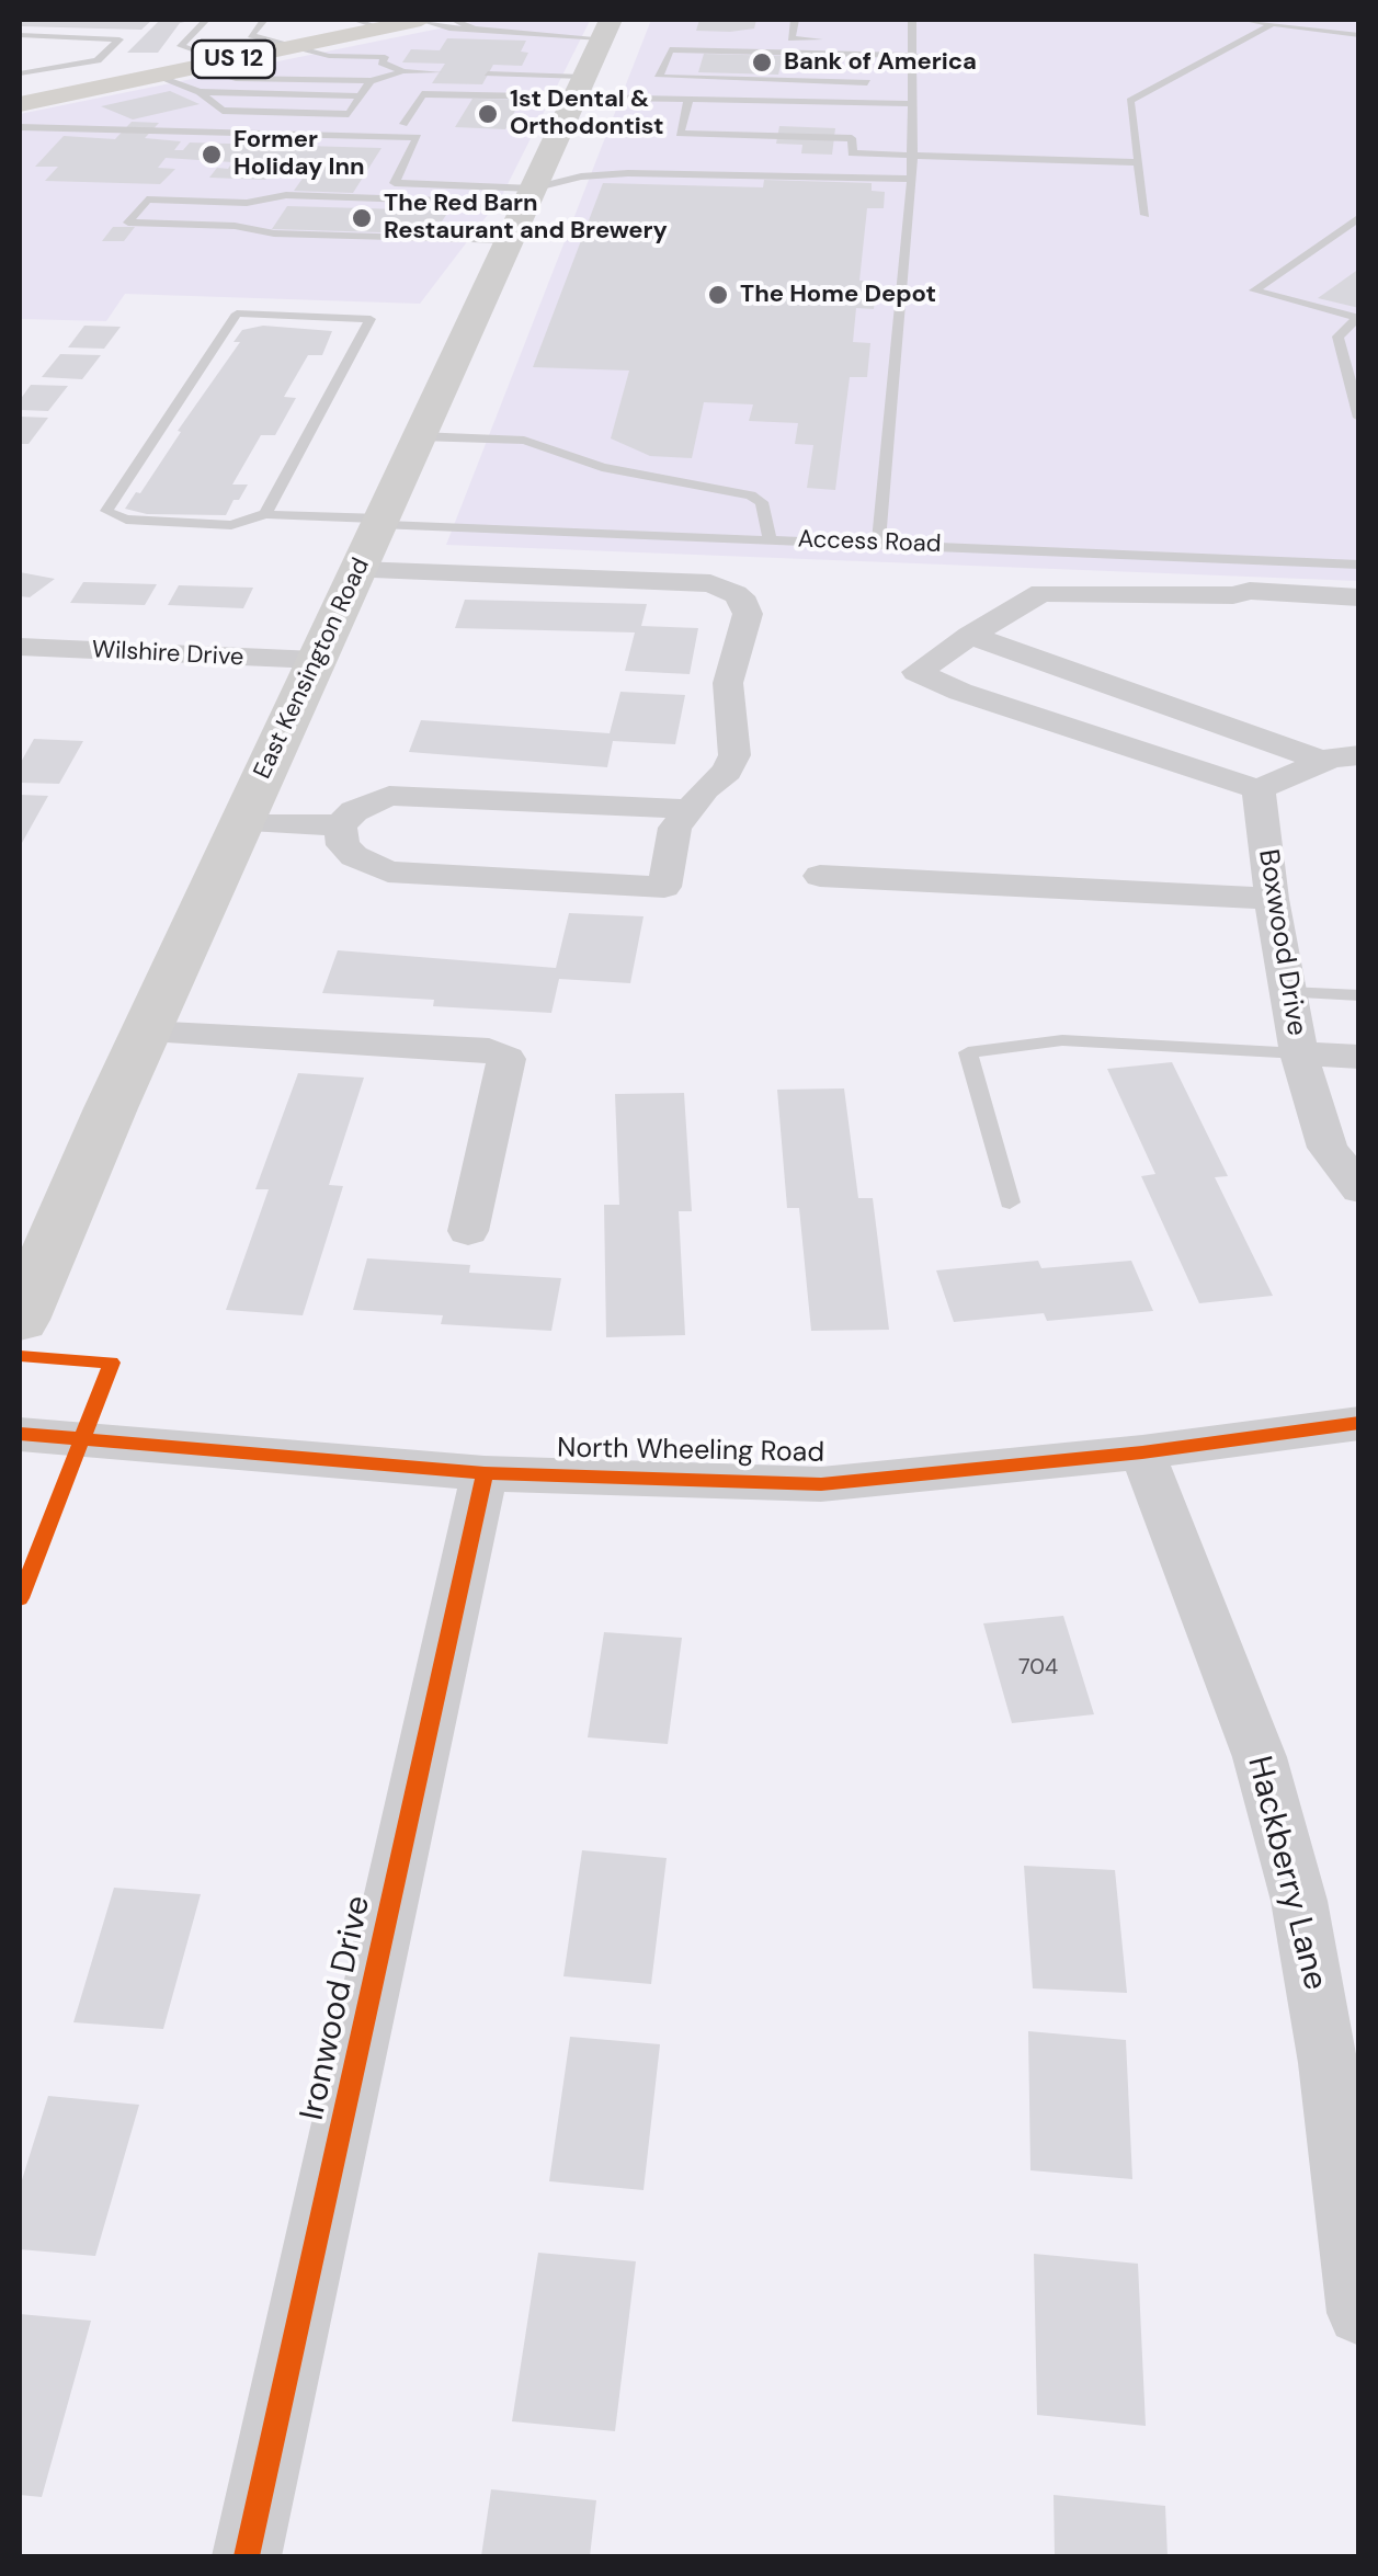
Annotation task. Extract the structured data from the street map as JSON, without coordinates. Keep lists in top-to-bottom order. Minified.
{"streets":{"main road":["US 12","East Kensington Road"],"street":["Wilshire Drive","Boxwood Drive","North Wheeling Road","Hackberry Lane","Ironwood Drive"],"lane":["Access Road"]},"crossings":[["Access Road","East Kensington Road"],["Wilshire Drive","East Kensington Road"],["North Wheeling Road","Hackberry Lane"],["North Wheeling Road","Ironwood Drive"]],"places":["Bank of America","1st Dental & Orthodontist","Former Holiday Inn","The Red Barn Restaurant and Brewery","The Home Depot"],"house_numbers":["704"]}
